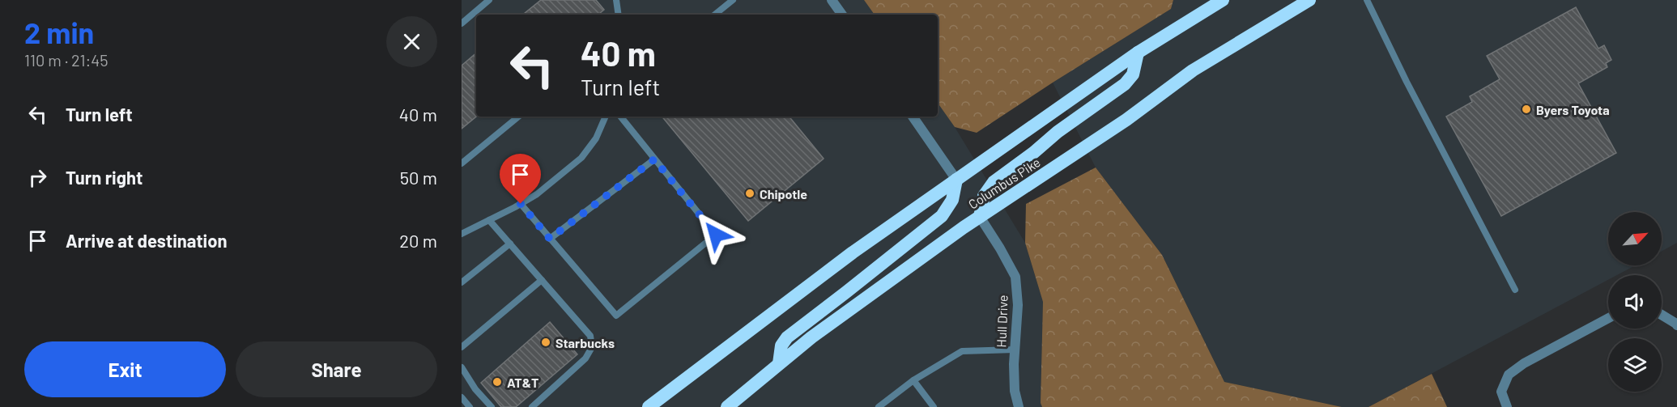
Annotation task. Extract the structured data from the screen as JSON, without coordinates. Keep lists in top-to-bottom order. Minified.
{"streets":{"highway":["Columbus Pike"],"street":["Hull Drive"]},"crossings":[["Columbus Pike","Hull Drive"]],"places":["Byers Toyota","Chipotle","Starbucks","AT&T"],"north":"top right","page":{"heading":["2 min","110 m · 21:45"],"turn":["40 m","Turn left"],"list":[{"name":"Turn left","value":"40 m"},{"name":"Turn right","value":"50 m"},{"name":"Arrive at destination","value":"20 m"}],"buttons":["Exit","Share"]}}
